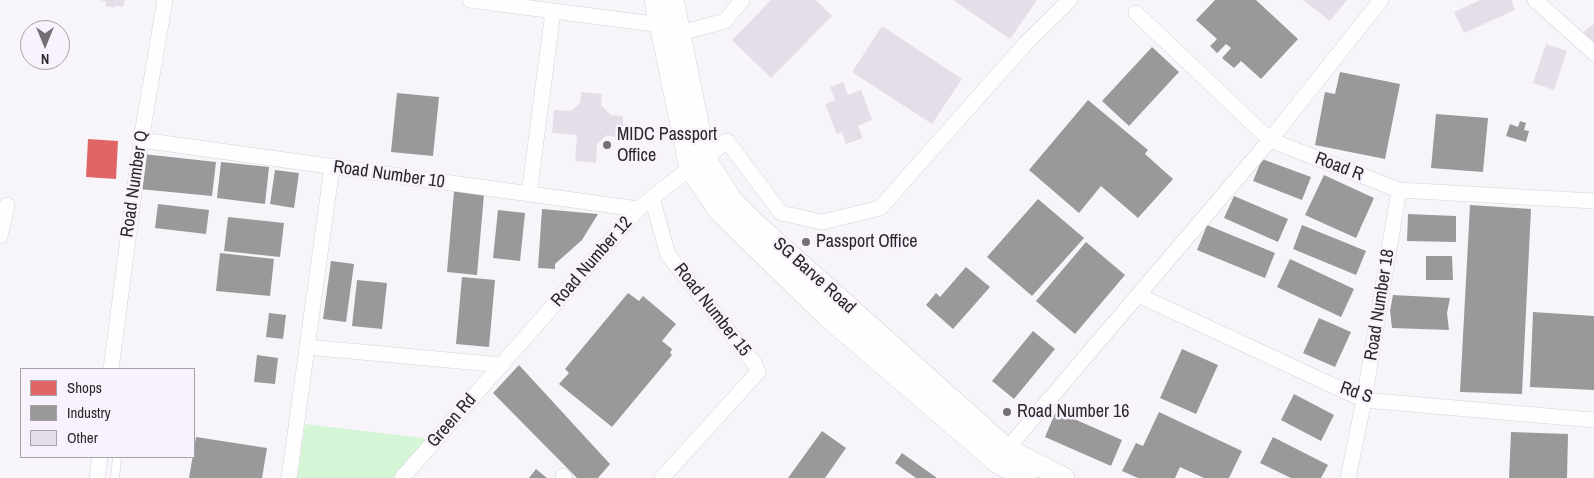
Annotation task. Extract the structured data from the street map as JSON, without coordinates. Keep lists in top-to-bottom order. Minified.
{"streets":{"main road":["SG Barve Road"],"street":["Road R","Road Number 10","Road Number Q","Road Number 12","Road Number 18","Road Number 15","Rd S","Green Rd"]},"crossings":[["Road R","Road Number 18"],["Road Number 10","Road Number Q"],["Road Number 10","Road Number 12"],["Road Number 12","SG Barve Road"],["Road Number 12","Road Number 15"],["Road Number 12","Green Rd"],["Road Number 18","Rd S"]],"places":["MIDC Passport Office","Passport Office","Road Number 16"],"legend":["Shops","Industry","Other"],"north":"bottom"}
